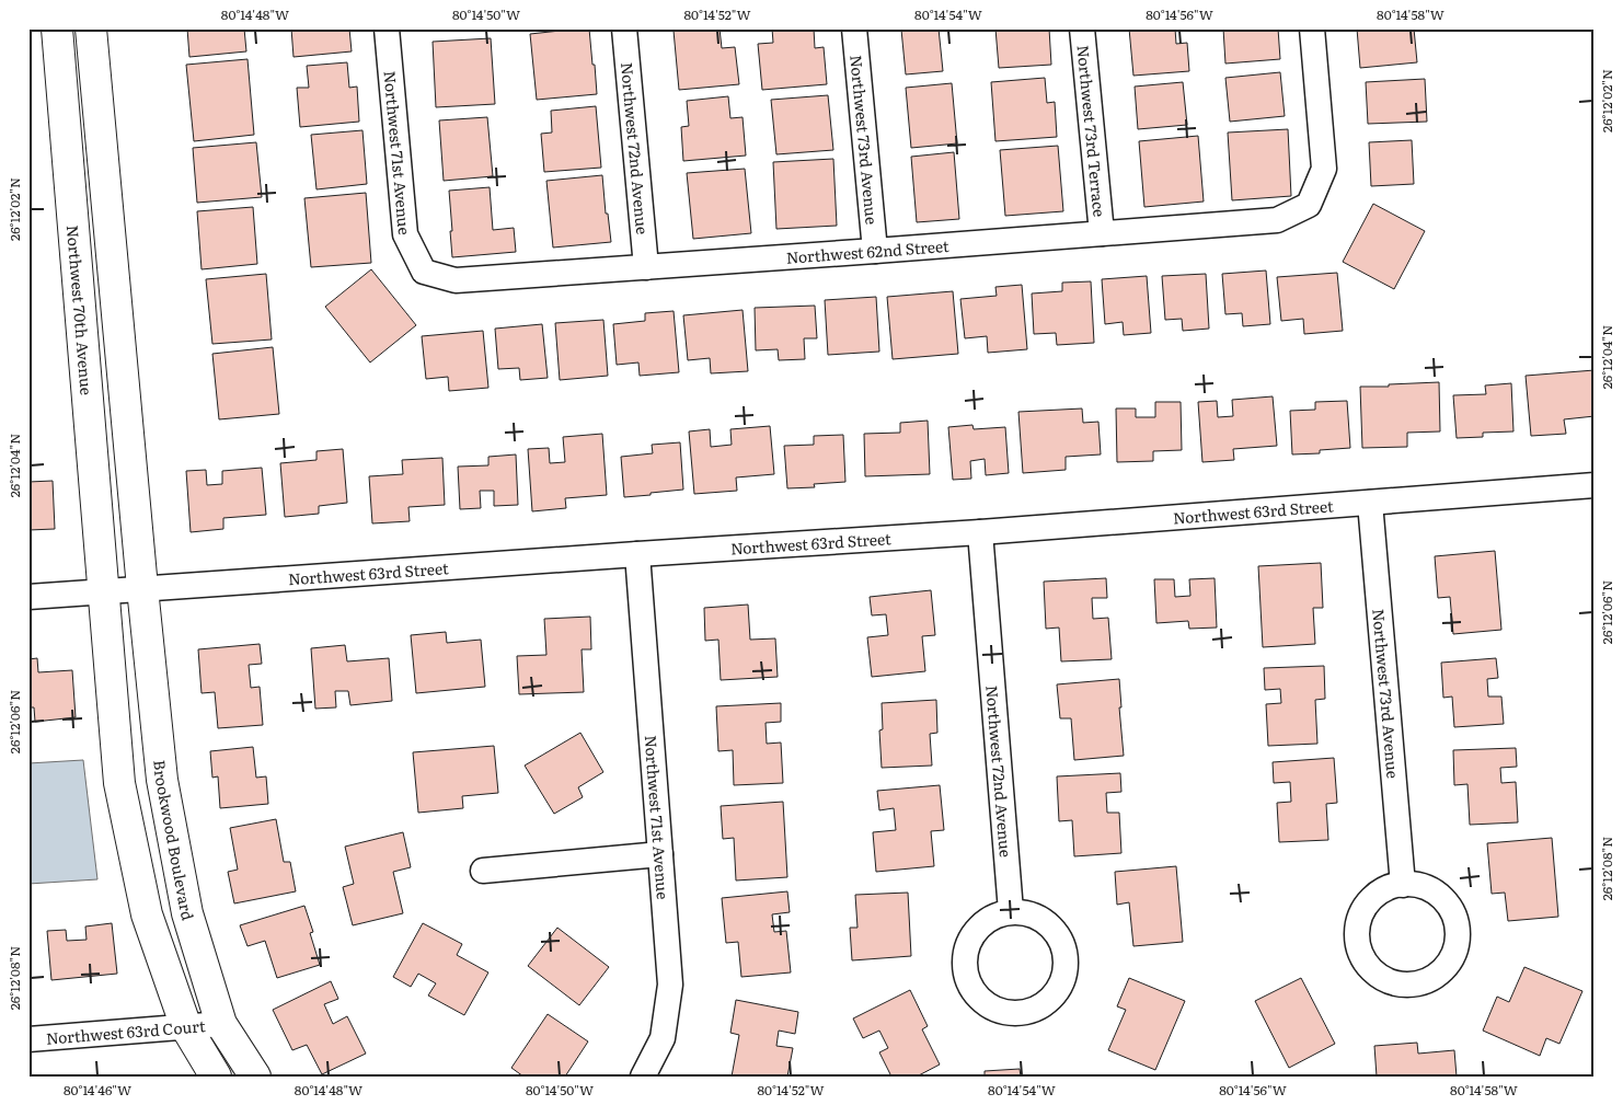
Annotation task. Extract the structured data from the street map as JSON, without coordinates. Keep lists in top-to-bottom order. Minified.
{"streets":{"street":["Northwest 73rd Terrace","Northwest 73rd Avenue","Northwest 72nd Avenue","Northwest 71st Avenue","Northwest 62nd Street","Northwest 70th Avenue","Northwest 63rd Street","Brookwood Boulevard","Northwest 63rd Court"]},"crossings":[["Northwest 73rd Terrace","Northwest 62nd Street"],["Northwest 73rd Avenue","Northwest 62nd Street"],["Northwest 73rd Avenue","Northwest 63rd Street"],["Northwest 72nd Avenue","Northwest 62nd Street"],["Northwest 72nd Avenue","Northwest 63rd Street"],["Northwest 71st Avenue","Northwest 62nd Street"],["Northwest 71st Avenue","Northwest 63rd Street"],["Northwest 70th Avenue","Northwest 63rd Street"],["Northwest 63rd Street","Brookwood Boulevard"],["Brookwood Boulevard","Northwest 63rd Court"]],"coordinates":["80°14'48\"W","80°14'50\"W","80°14'52\"W","80°14'54\"W","80°14'56\"W","80°14'58\"W","26°12'02\"N","26°12'04\"N","26°12'06\"N","26°12'08\"N","80°14'46\"W"]}
